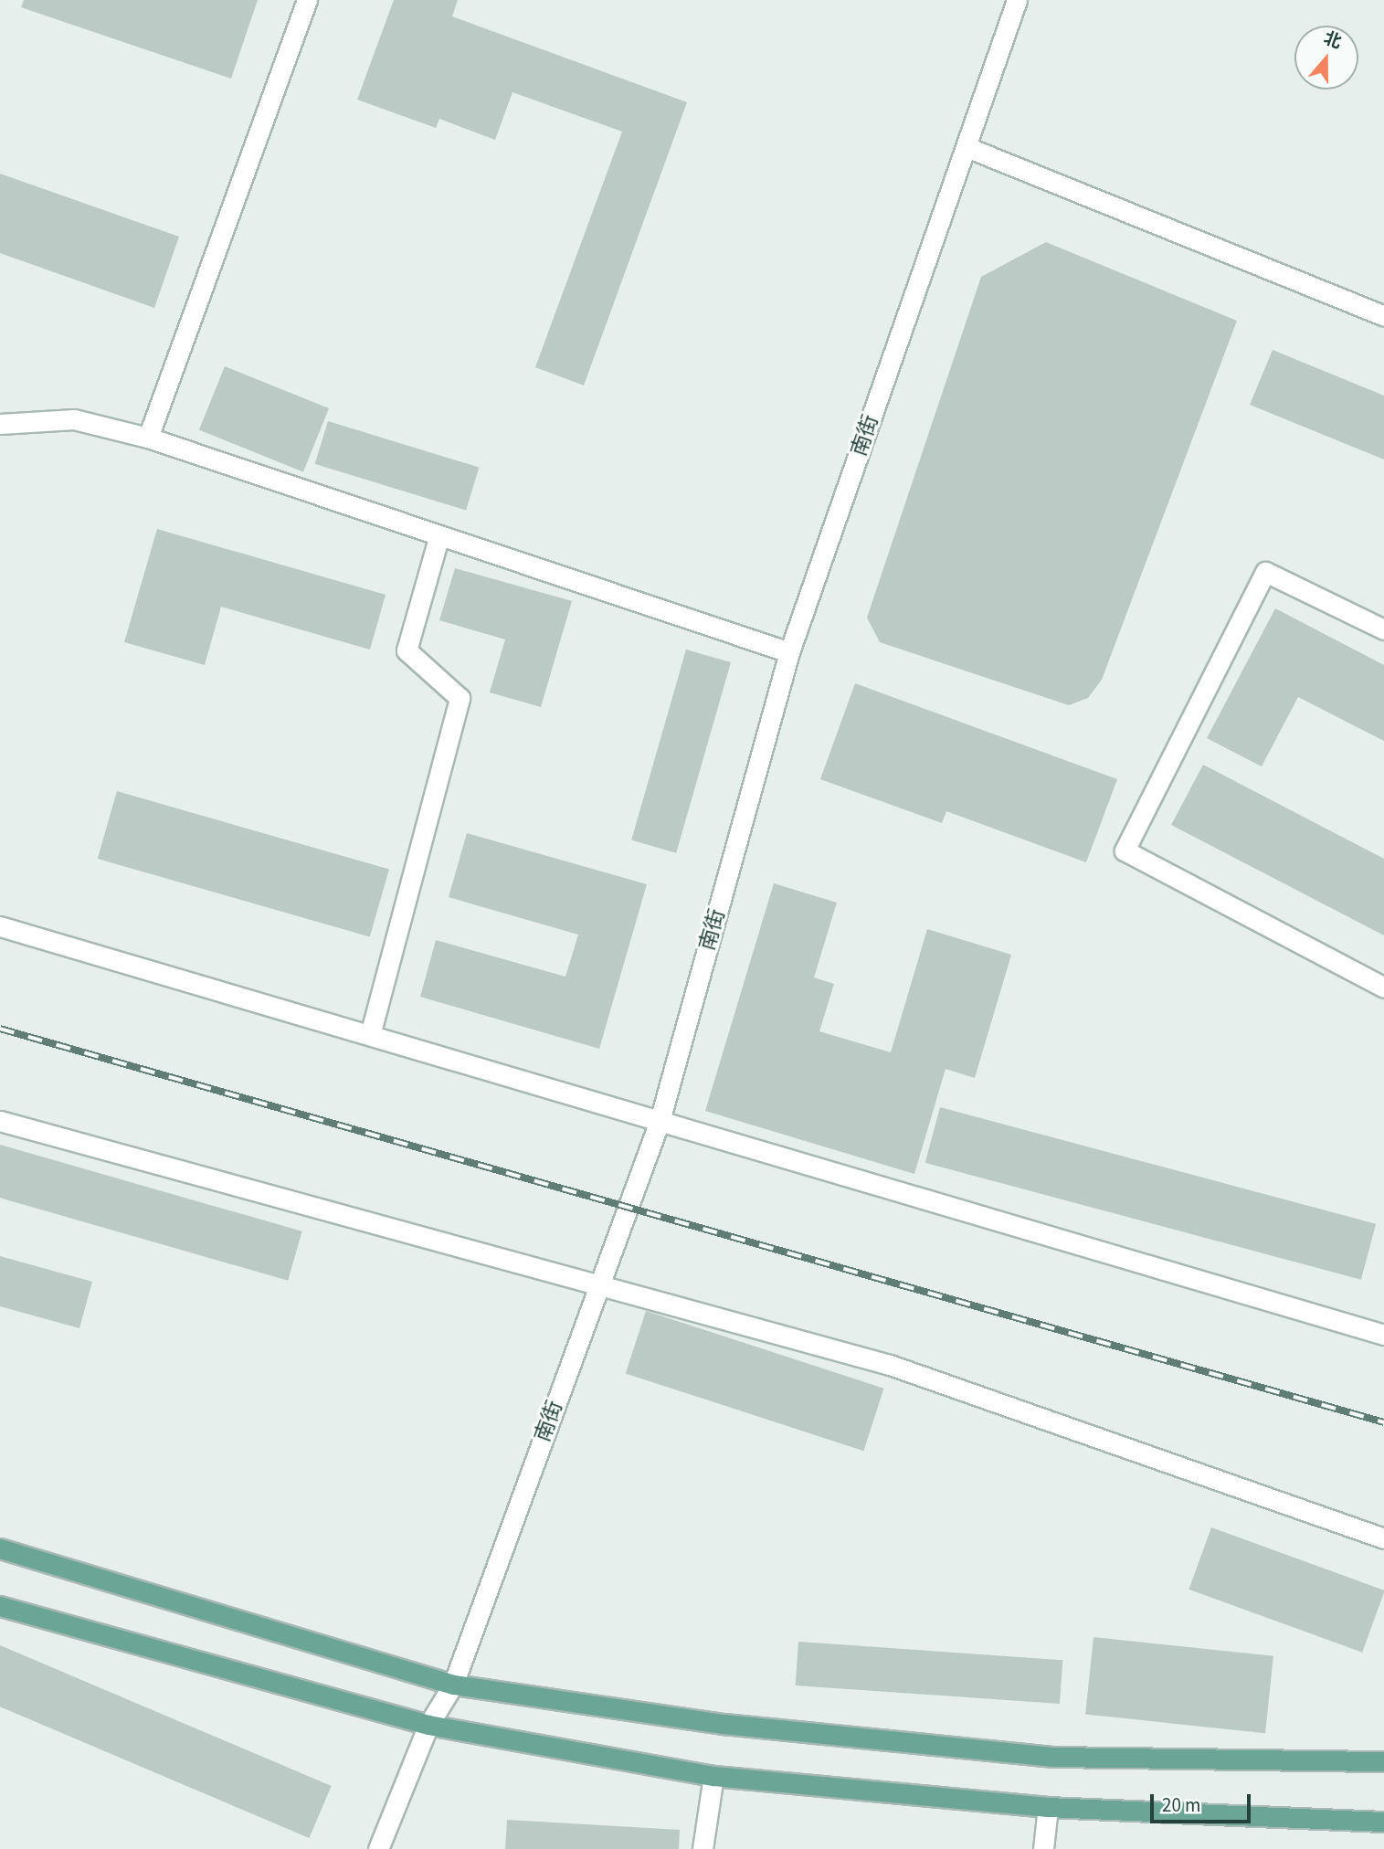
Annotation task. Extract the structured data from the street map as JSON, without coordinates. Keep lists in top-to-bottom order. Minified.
{"streets":{"street":["南街"]},"scale_bar":"20 m","north":"top"}
